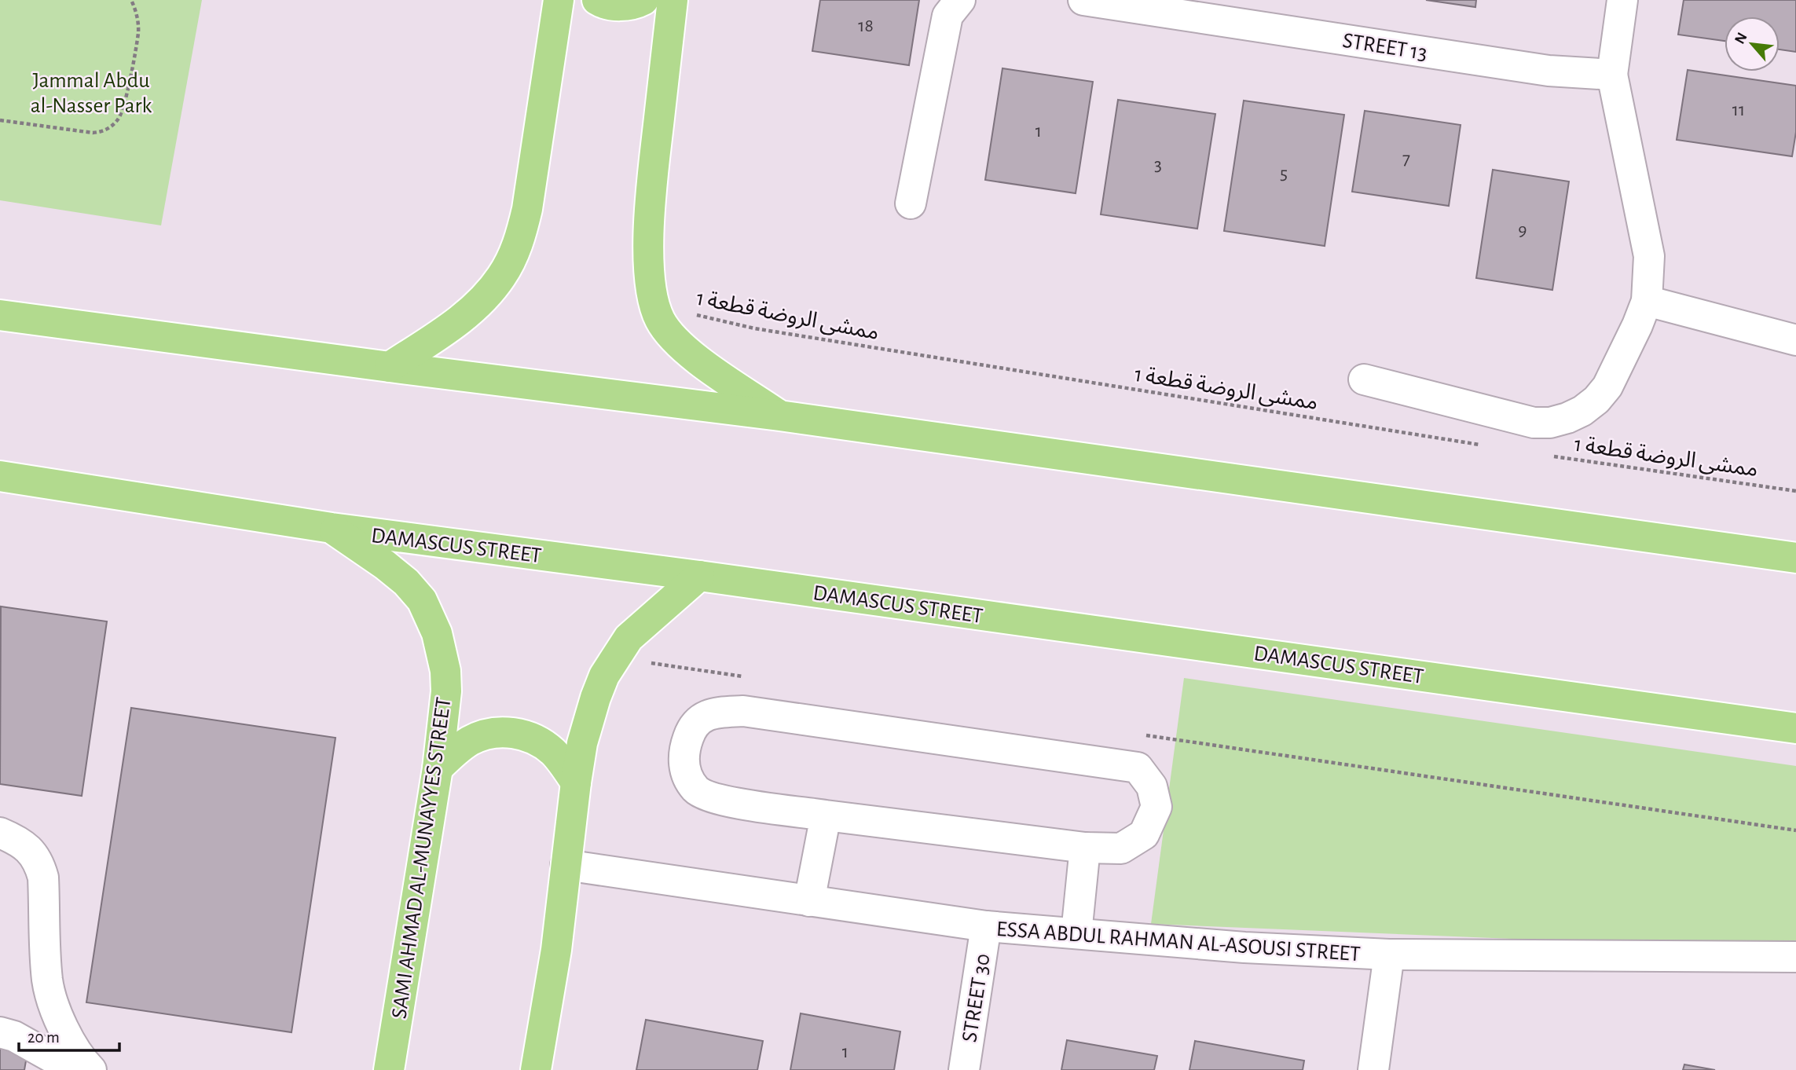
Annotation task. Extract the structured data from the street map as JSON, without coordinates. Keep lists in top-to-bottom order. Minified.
{"streets":{"main road":["DAMASCUS STREET","SAMI AHMAD AL-MUNAYYES STREET"],"street":["STREET 13","ESSA ABDUL RAHMAN AL-ASOUSI STREET","STREET 30"],"path":["ممشى الروضة قطعة 1"]},"crossings":[["DAMASCUS STREET","SAMI AHMAD AL-MUNAYYES STREET"],["ESSA ABDUL RAHMAN AL-ASOUSI STREET","STREET 30"]],"parks":["Jammal Abdu al-Nasser Park"],"house_numbers":["18","11","1","7","3","5","9","1"],"scale_bar":"20 m","north":"top left"}
